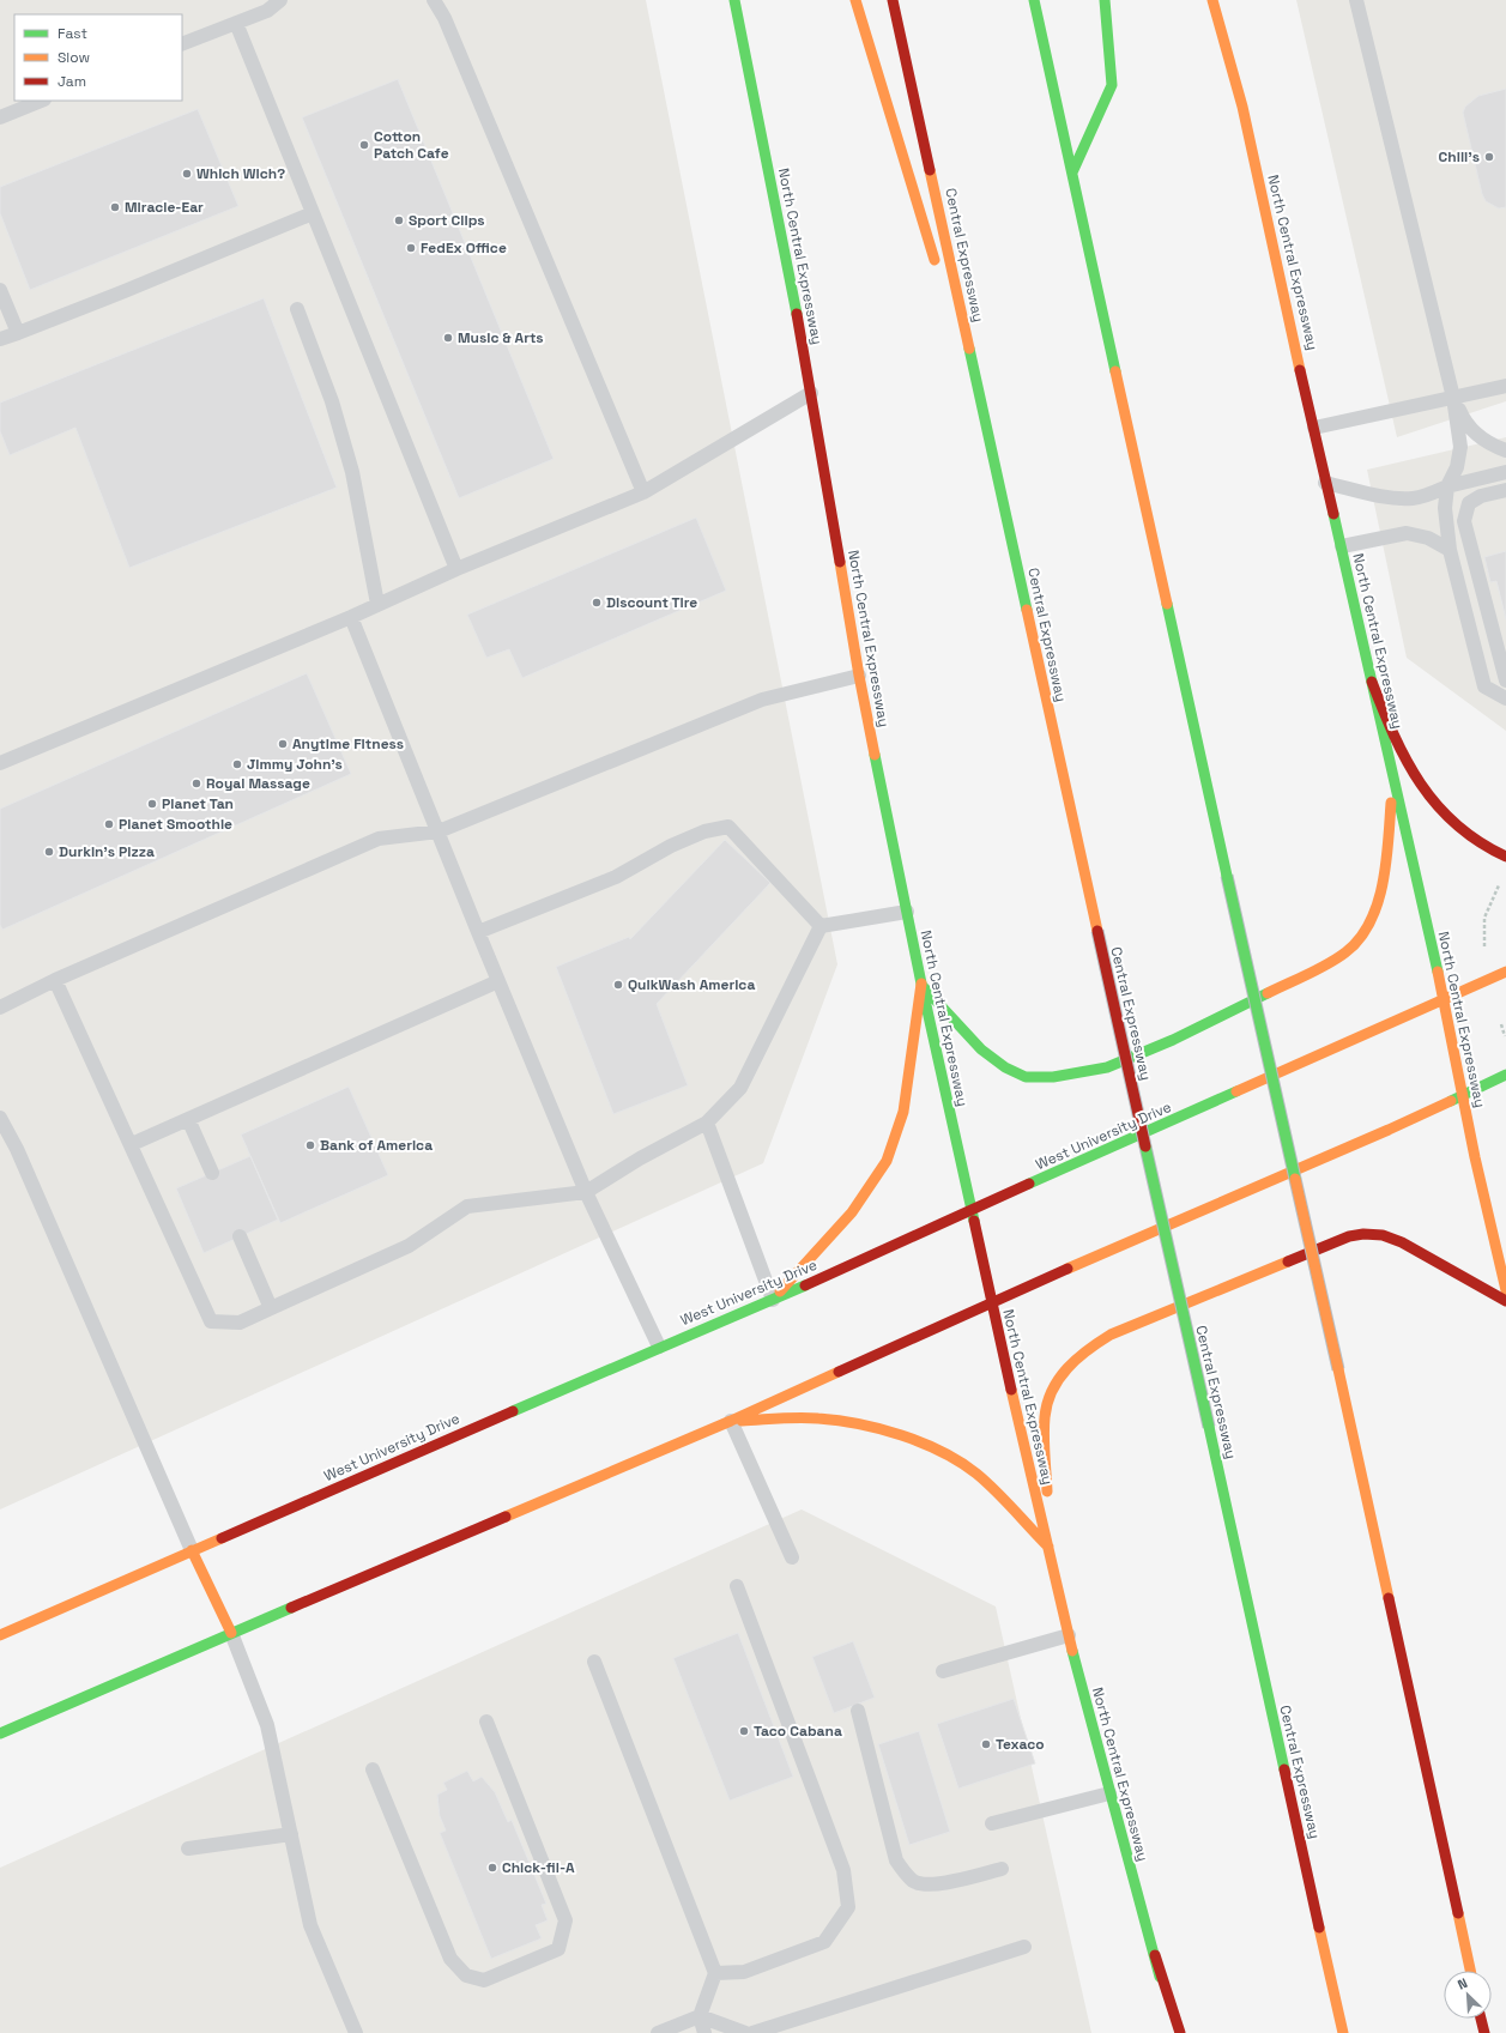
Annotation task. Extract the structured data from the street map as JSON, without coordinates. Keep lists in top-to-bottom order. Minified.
{"streets":{"main road":["Central Expressway","North Central Expressway","West University Drive"]},"crossings":[["North Central Expressway","West University Drive"]],"places":["Cotton Patch Cafe","Chili's","Which Wich?","Miracle-Ear","Sport Clips","FedEx Office","Music & Arts","Discount Tire","Anytime Fitness","Jimmy John's","Royal Massage","Planet Tan","Planet Smoothie","Durkin's Pizza","QuikWash America","Bank of America","Taco Cabana","Texaco","Chick-fil-A"],"legend":["Fast","Slow","Jam"],"north":"top left"}
